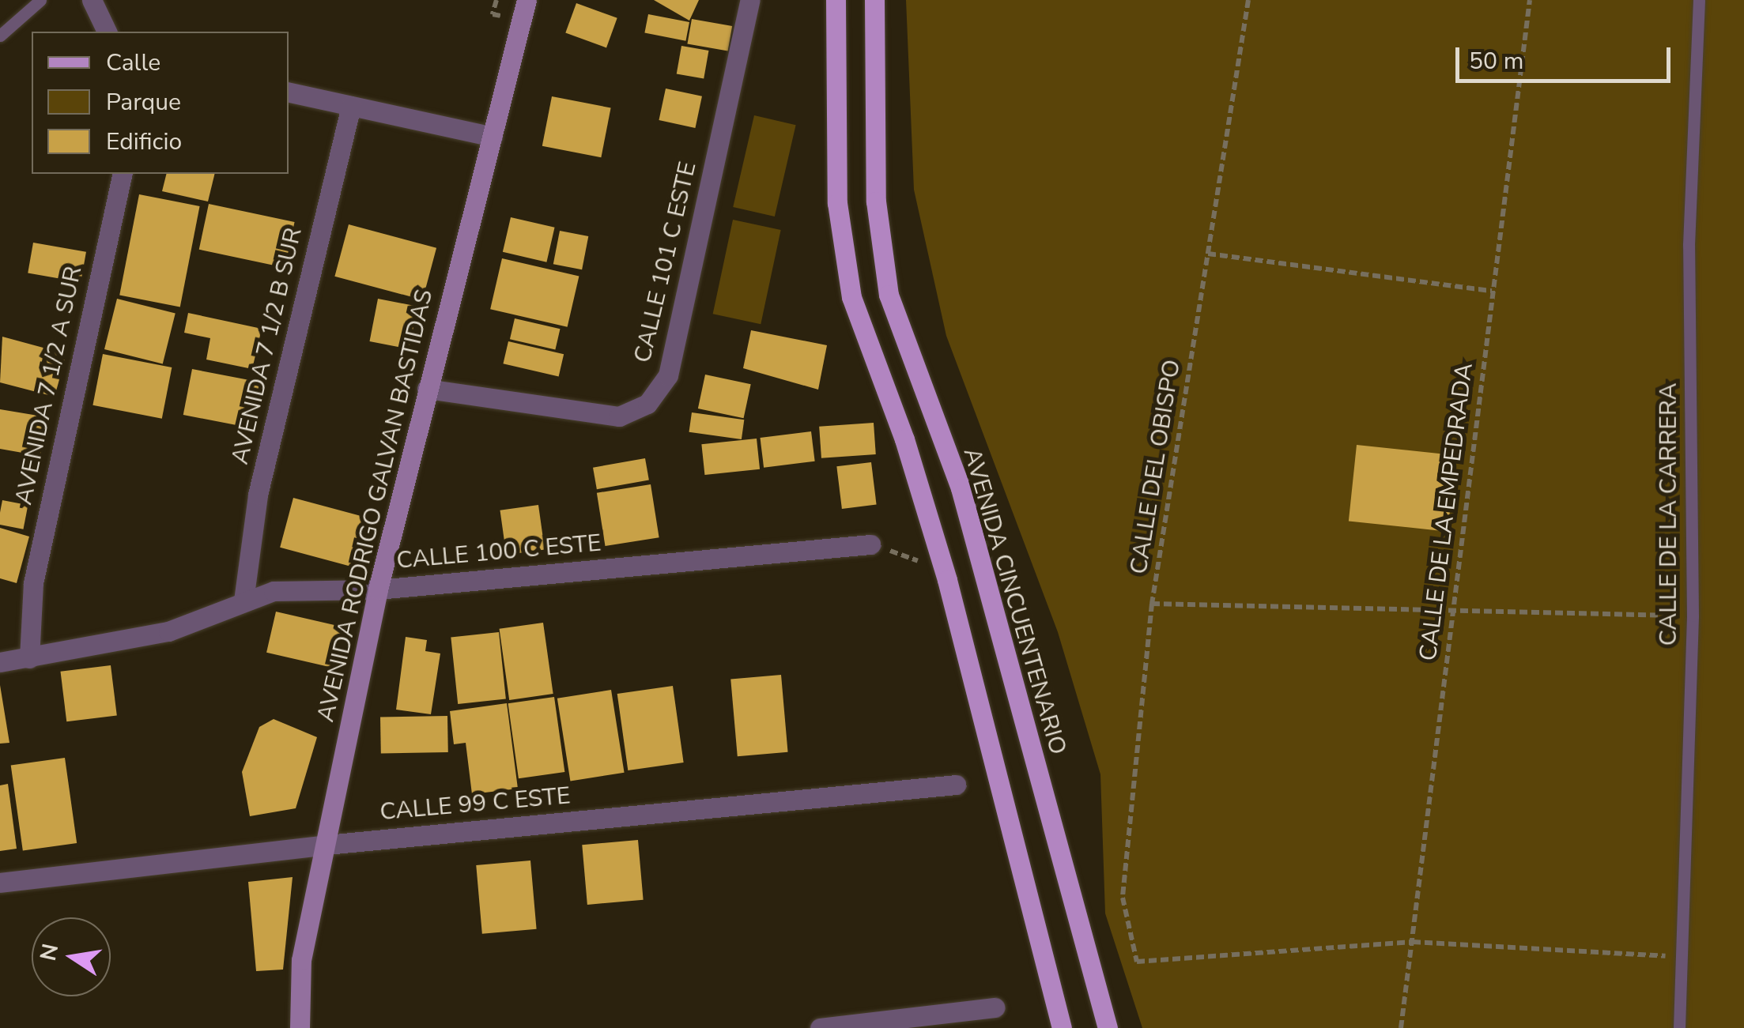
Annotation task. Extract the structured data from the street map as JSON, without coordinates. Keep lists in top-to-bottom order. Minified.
{"streets":{"main road":["AVENIDA CINCUENTENARIO"],"street":["CALLE 101 C ESTE","AVENIDA 7 1/2 B SUR","AVENIDA 7 1/2 A SUR","AVENIDA RODRIGO GALVAN BASTIDAS","CALLE 100 C ESTE","CALLE 99 C ESTE"],"lane":["CALLE DE LA CARRERA"],"path":["CALLE DEL OBISPO","CALLE DE LA EMPEDRADA"]},"crossings":[["CALLE 101 C ESTE","AVENIDA RODRIGO GALVAN BASTIDAS"],["AVENIDA 7 1/2 B SUR","CALLE 100 C ESTE"],["AVENIDA 7 1/2 A SUR","CALLE 100 C ESTE"],["CALLE DEL OBISPO","CALLE DE LA EMPEDRADA"],["AVENIDA RODRIGO GALVAN BASTIDAS","CALLE 100 C ESTE"],["AVENIDA RODRIGO GALVAN BASTIDAS","CALLE 99 C ESTE"]],"legend":["Calle","Parque","Edificio"],"scale_bar":"50 m","north":"left"}
